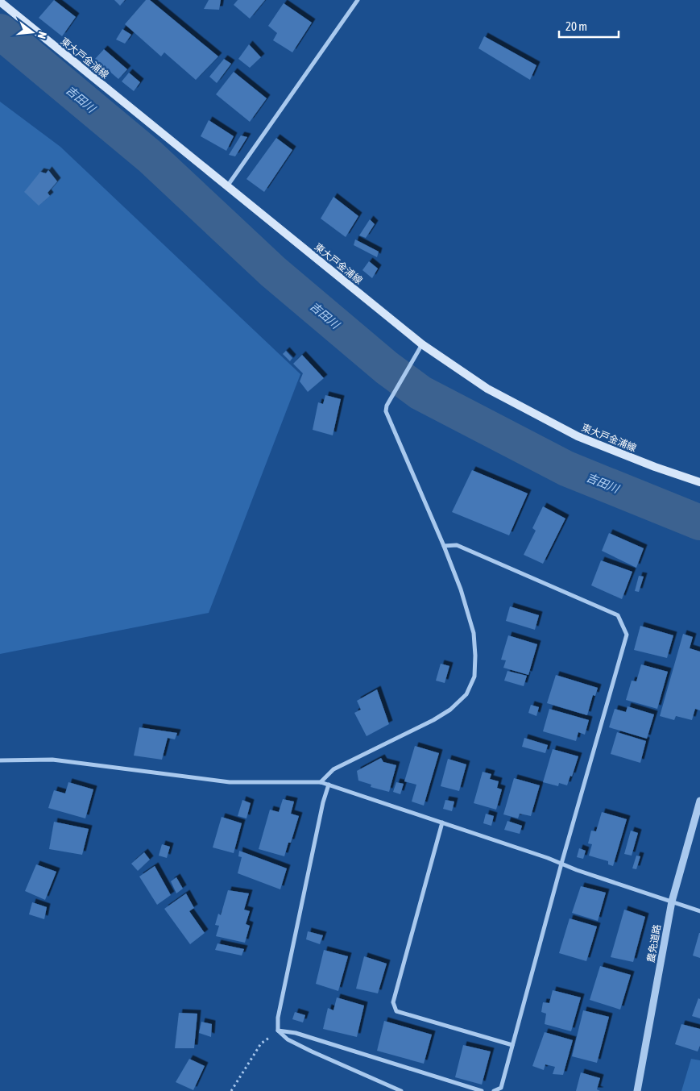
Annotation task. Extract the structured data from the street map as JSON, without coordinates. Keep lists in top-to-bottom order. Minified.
{"streets":{"main road":["東大戸金浦線"],"street":["農免道路"]},"water":["吉田川"],"scale_bar":"20 m","north":"right"}
